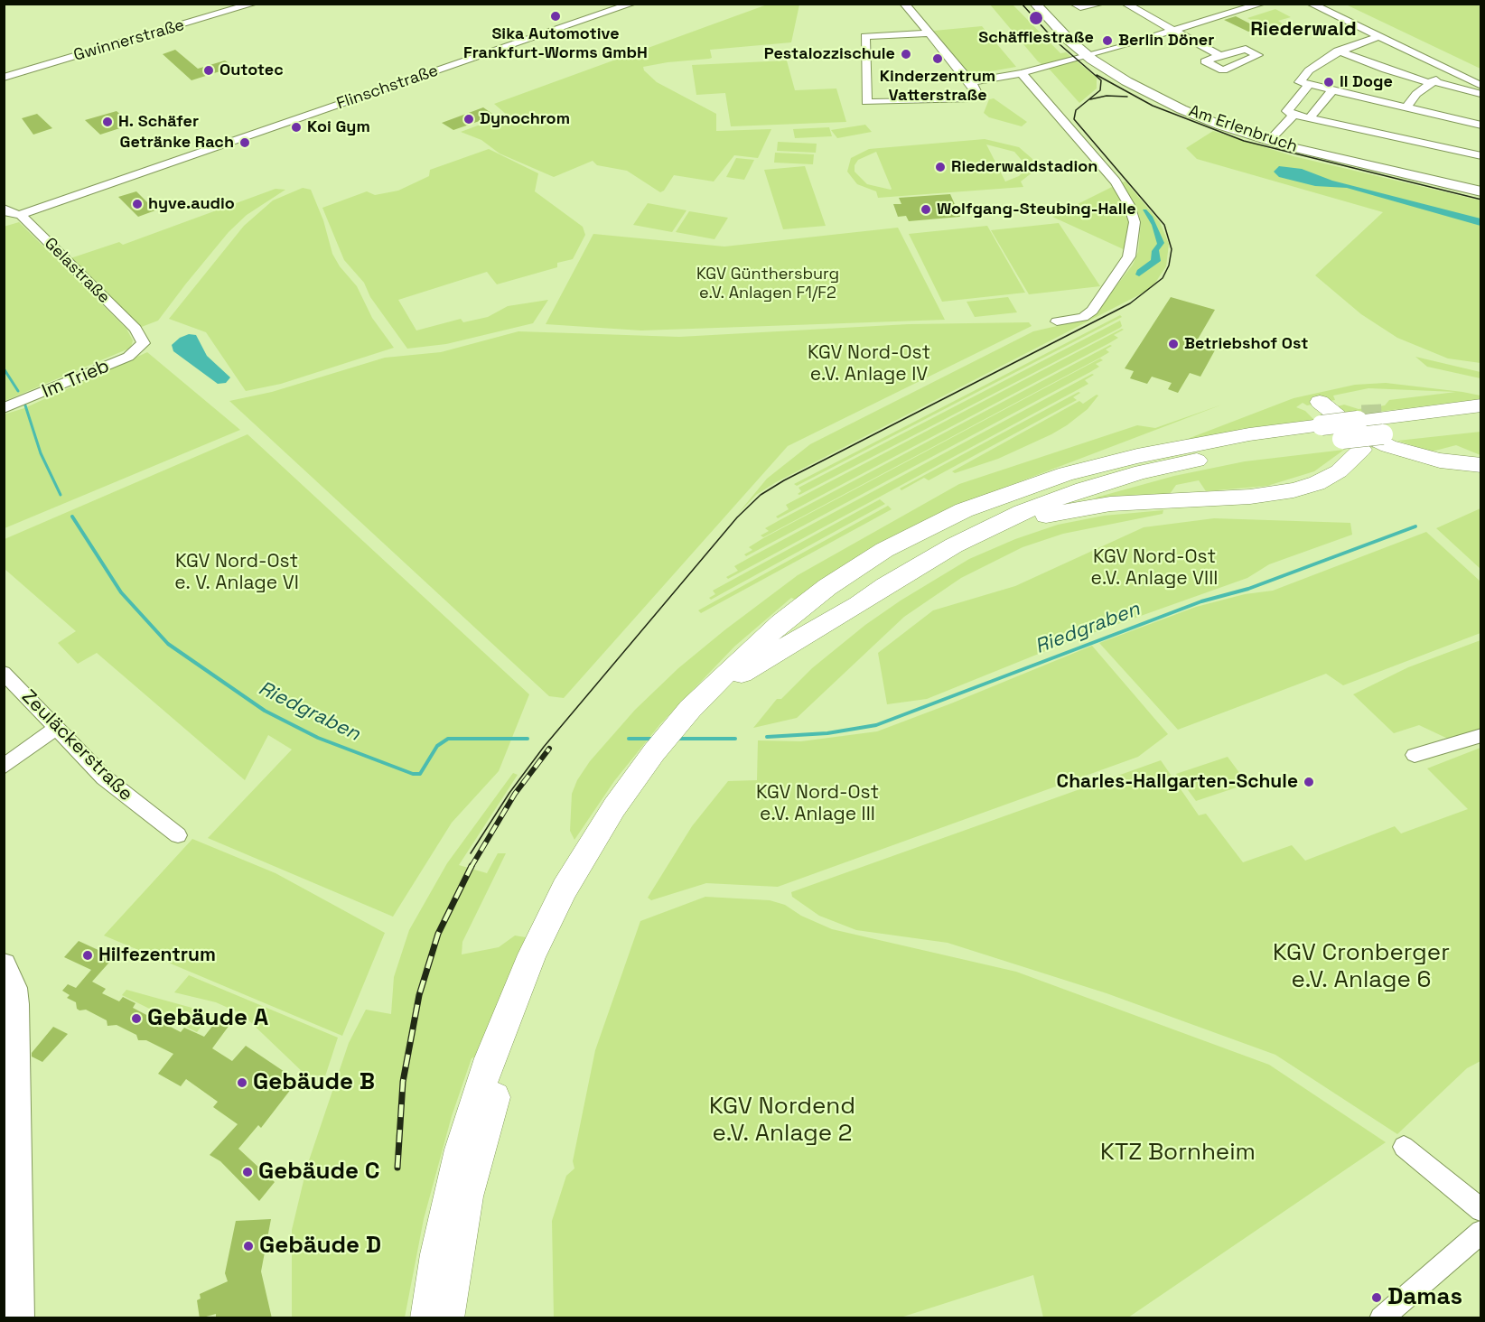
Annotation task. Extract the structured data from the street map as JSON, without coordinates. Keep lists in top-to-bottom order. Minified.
{"streets":{"main road":["Am Erlenbruch"],"street":["Gwinnerstraße","Flinschstraße","Gelastraße","Im Trieb","Zeuläckerstraße"]},"crossings":[["Flinschstraße","Gelastraße"],["Gelastraße","Im Trieb"]],"districts":["Riederwald"],"water":["Riedgraben"],"parks":["KGV Günthersburg e.V. Anlagen F1/F2","KGV Nord-Ost e.V. Anlage IV","KGV Nord-Ost e.V. Anlage VIII","KGV Nord-Ost e. V. Anlage VI","KGV Nord-Ost e.V. Anlage III","KGV Cronberger e.V. Anlage 6","KGV Nordend e.V. Anlage 2","KTZ Bornheim"],"places":["Sika Automotive Frankfurt-Worms GmbH","Schäfflestraße","Berlin Döner","Pestalozzischule","Kinderzentrum Vatterstraße","Outotec","Il Doge","Dynochrom","H. Schäfer","Koi Gym","Getränke Rach","Riederwaldstadion","hyve.audio","Wolfgang-Steubing-Halle","Betriebshof Ost","Charles-Hallgarten-Schule","Hilfezentrum","Gebäude A","Gebäude B","Gebäude C","Gebäude D","Damas"]}
